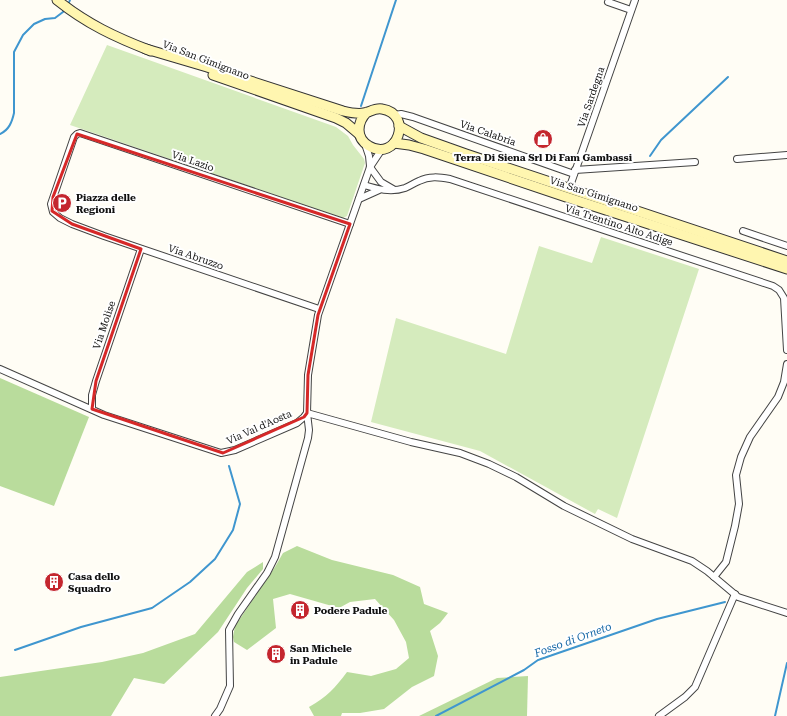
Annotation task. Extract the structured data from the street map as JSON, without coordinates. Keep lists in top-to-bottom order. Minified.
{"streets":{"main road":["Via San Gimignano"],"street":["Via Sardegna","Via Calabria","Via Lazio","Via Trentino Alto Adige","Via Abruzzo","Via Molise","Via Val d'Aosta"]},"crossings":[["Via San Gimignano","Via Sardegna"],["Via San Gimignano","Via Calabria"],["Via San Gimignano","Via Val d'Aosta"],["Via Sardegna","Via Calabria"],["Via Calabria","Via Val d'Aosta"],["Via Lazio","Via Abruzzo"],["Via Lazio","Via Val d'Aosta"],["Via Trentino Alto Adige","Via Val d'Aosta"],["Via Abruzzo","Via Molise"],["Via Abruzzo","Via Val d'Aosta"],["Via Molise","Via Val d'Aosta"]],"water":["Fosso di Orneto"],"places":{"shop":["Terra Di Siena Srl Di Fam Gambassi"],"parking":["Piazza delle Regioni"],"building":["Casa dello Squadro","Podere Padule","San Michele in Padule"]}}
